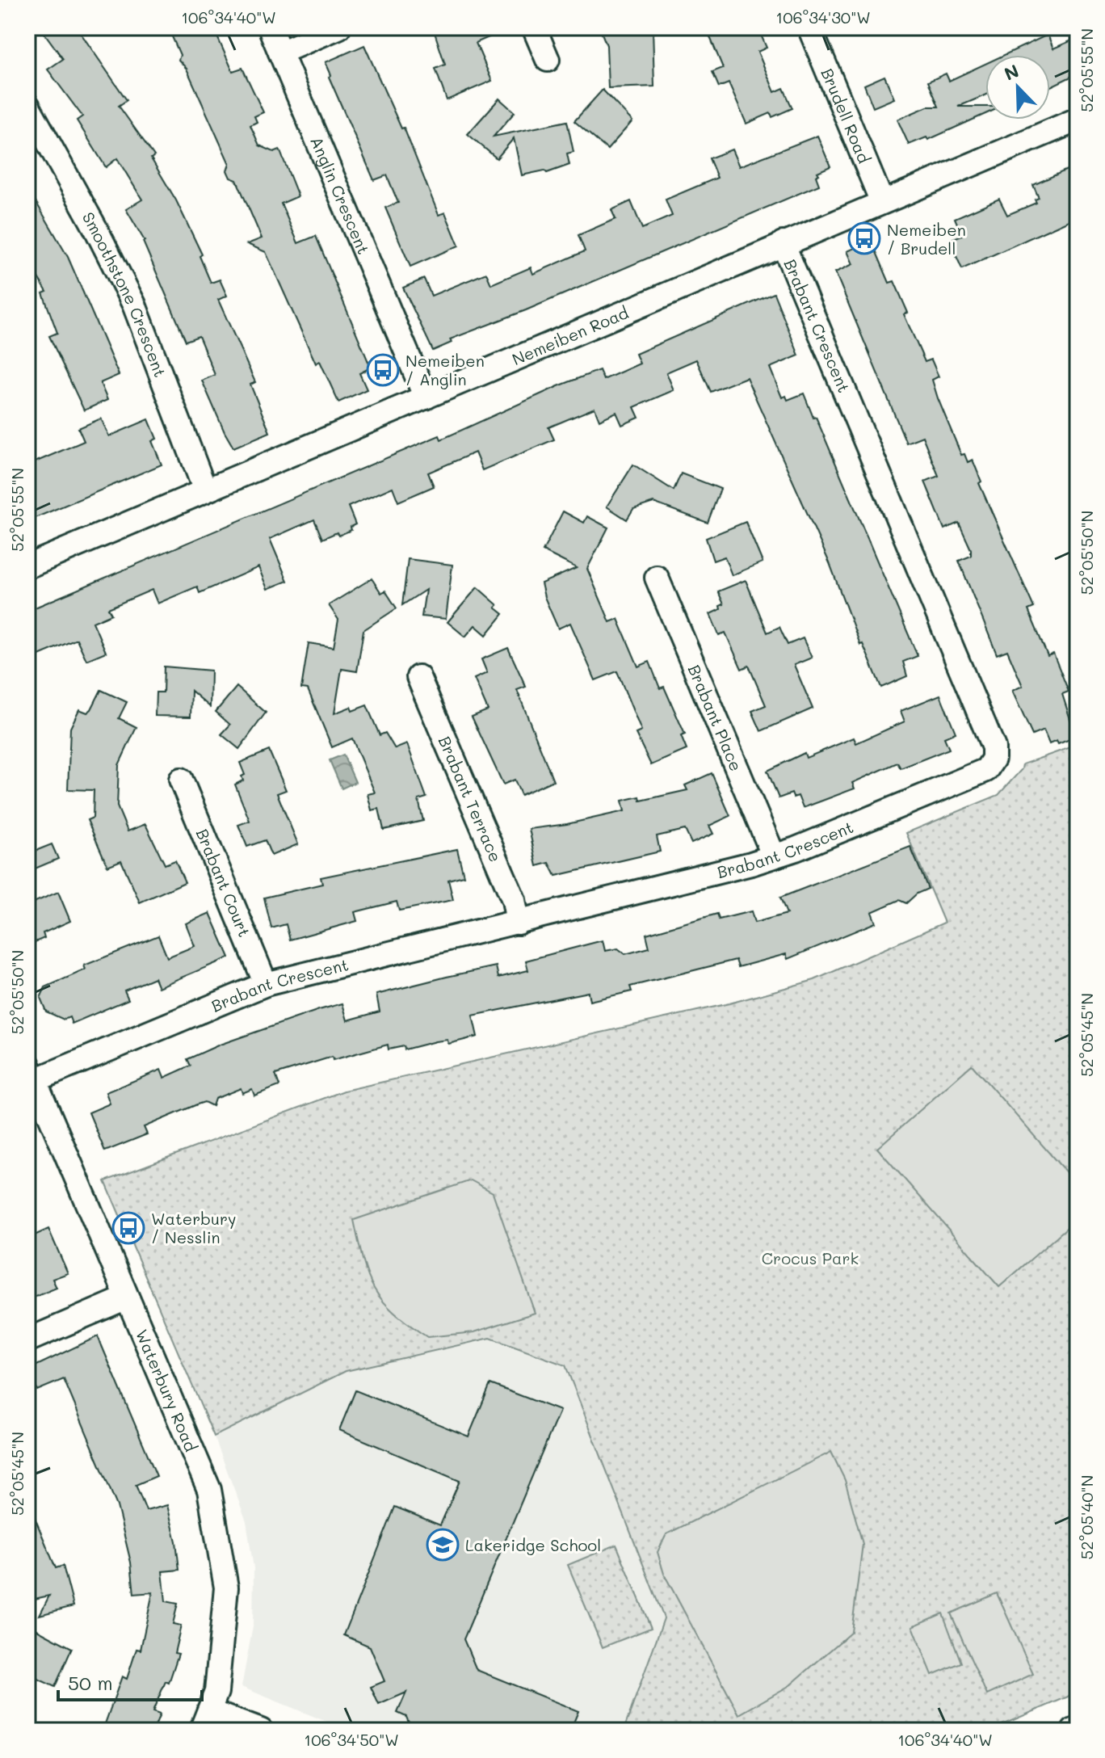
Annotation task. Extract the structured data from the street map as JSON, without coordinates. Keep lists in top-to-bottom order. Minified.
{"streets":{"street":["Brudell Road","Anglin Crescent","Smoothstone Crescent","Brabant Crescent","Nemeiben Road","Brabant Place","Brabant Terrace","Brabant Court","Waterbury Road"]},"crossings":[["Brudell Road","Nemeiben Road"],["Anglin Crescent","Nemeiben Road"],["Smoothstone Crescent","Nemeiben Road"],["Brabant Crescent","Nemeiben Road"],["Brabant Crescent","Brabant Place"],["Brabant Crescent","Brabant Terrace"],["Brabant Crescent","Brabant Court"],["Brabant Crescent","Waterbury Road"]],"parks":["Crocus Park"],"places":{"bus stop":["Nemeiben / Brudell","Nemeiben / Anglin","Waterbury / Nesslin"],"school or university":["Lakeridge School"]},"scale_bar":"50 m","north":"top left","coordinates":["106°34'40\"W","106°34'30\"W","52°05'55\"N","52°05'50\"N","52°05'45\"N","52°05'40\"N","106°34'50\"W"]}
